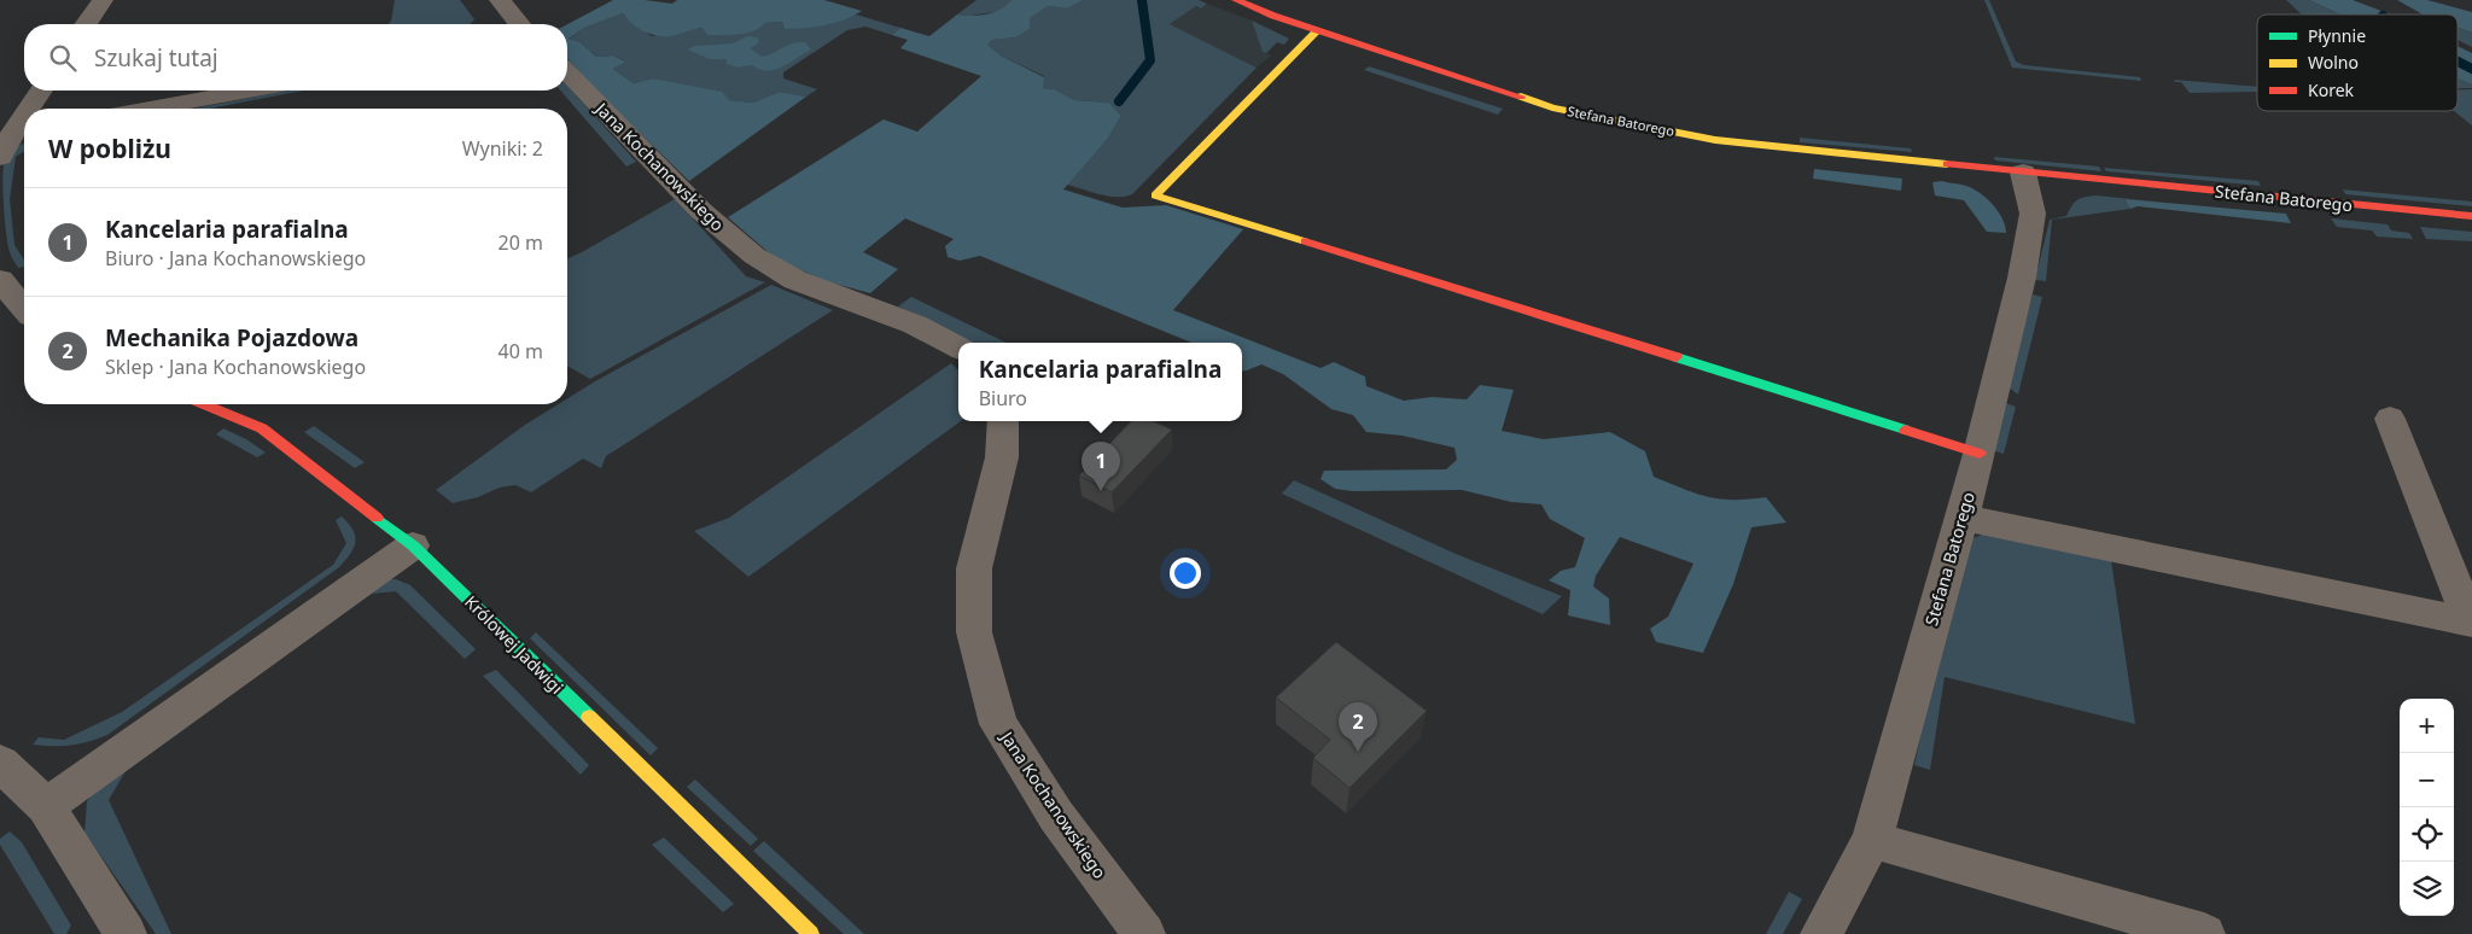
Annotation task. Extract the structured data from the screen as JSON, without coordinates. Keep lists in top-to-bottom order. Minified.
{"streets":{"street":["Stefana Batorego","Jana Kochanowskiego","Królowej Jadwigi"]},"legend":["Płynnie","Wolno","Korek"],"page":{"search":"Szukaj tutaj","heading":["W pobliżu","Wyniki: 2"],"list":[{"mark":"1","name":"Kancelaria parafialna","note":"Biuro · Jana Kochanowskiego","value":"20 m"},{"mark":"2","name":"Mechanika Pojazdowa","note":"Sklep · Jana Kochanowskiego","value":"40 m"}],"popup":["Kancelaria parafialna","Biuro"],"pins":["1","2"],"map_buttons":["+","−"]}}
